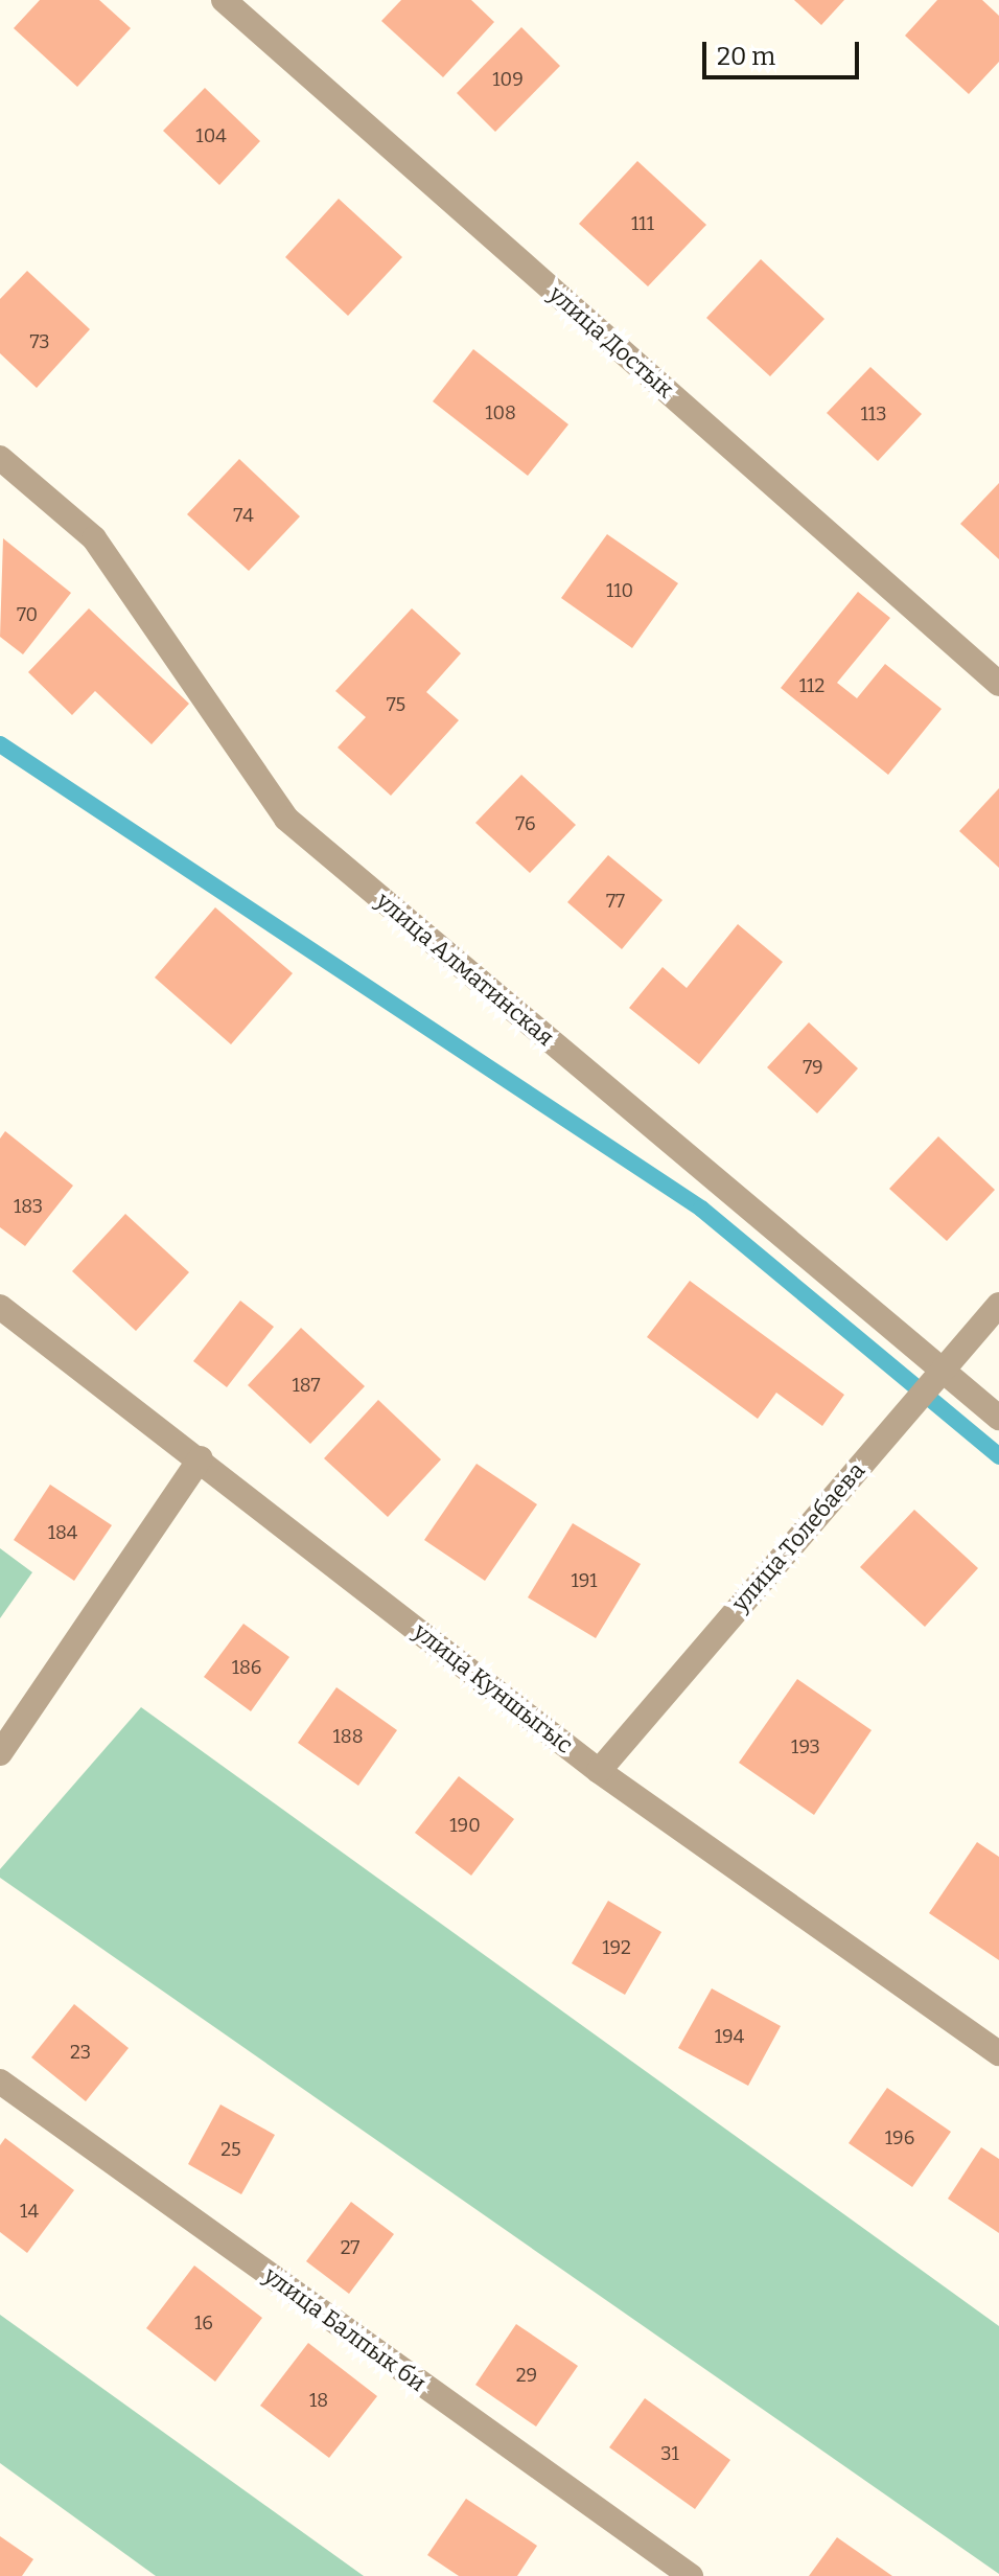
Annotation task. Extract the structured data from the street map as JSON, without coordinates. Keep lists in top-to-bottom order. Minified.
{"streets":{"street":["улица Достык","улица Алматинская","улица Толебаева","улица Куншыгыс","улица Балпык би"]},"crossings":[["улица Алматинская","улица Толебаева"],["улица Толебаева","улица Куншыгыс"]],"house_numbers":["109","104","111","73","108","113","74","110","70","112","75","76","77","79","183","187","184","191","186","188","193","190","192","194","23","196","25","14","27","16","29","18","31"],"scale_bar":"20 m"}
